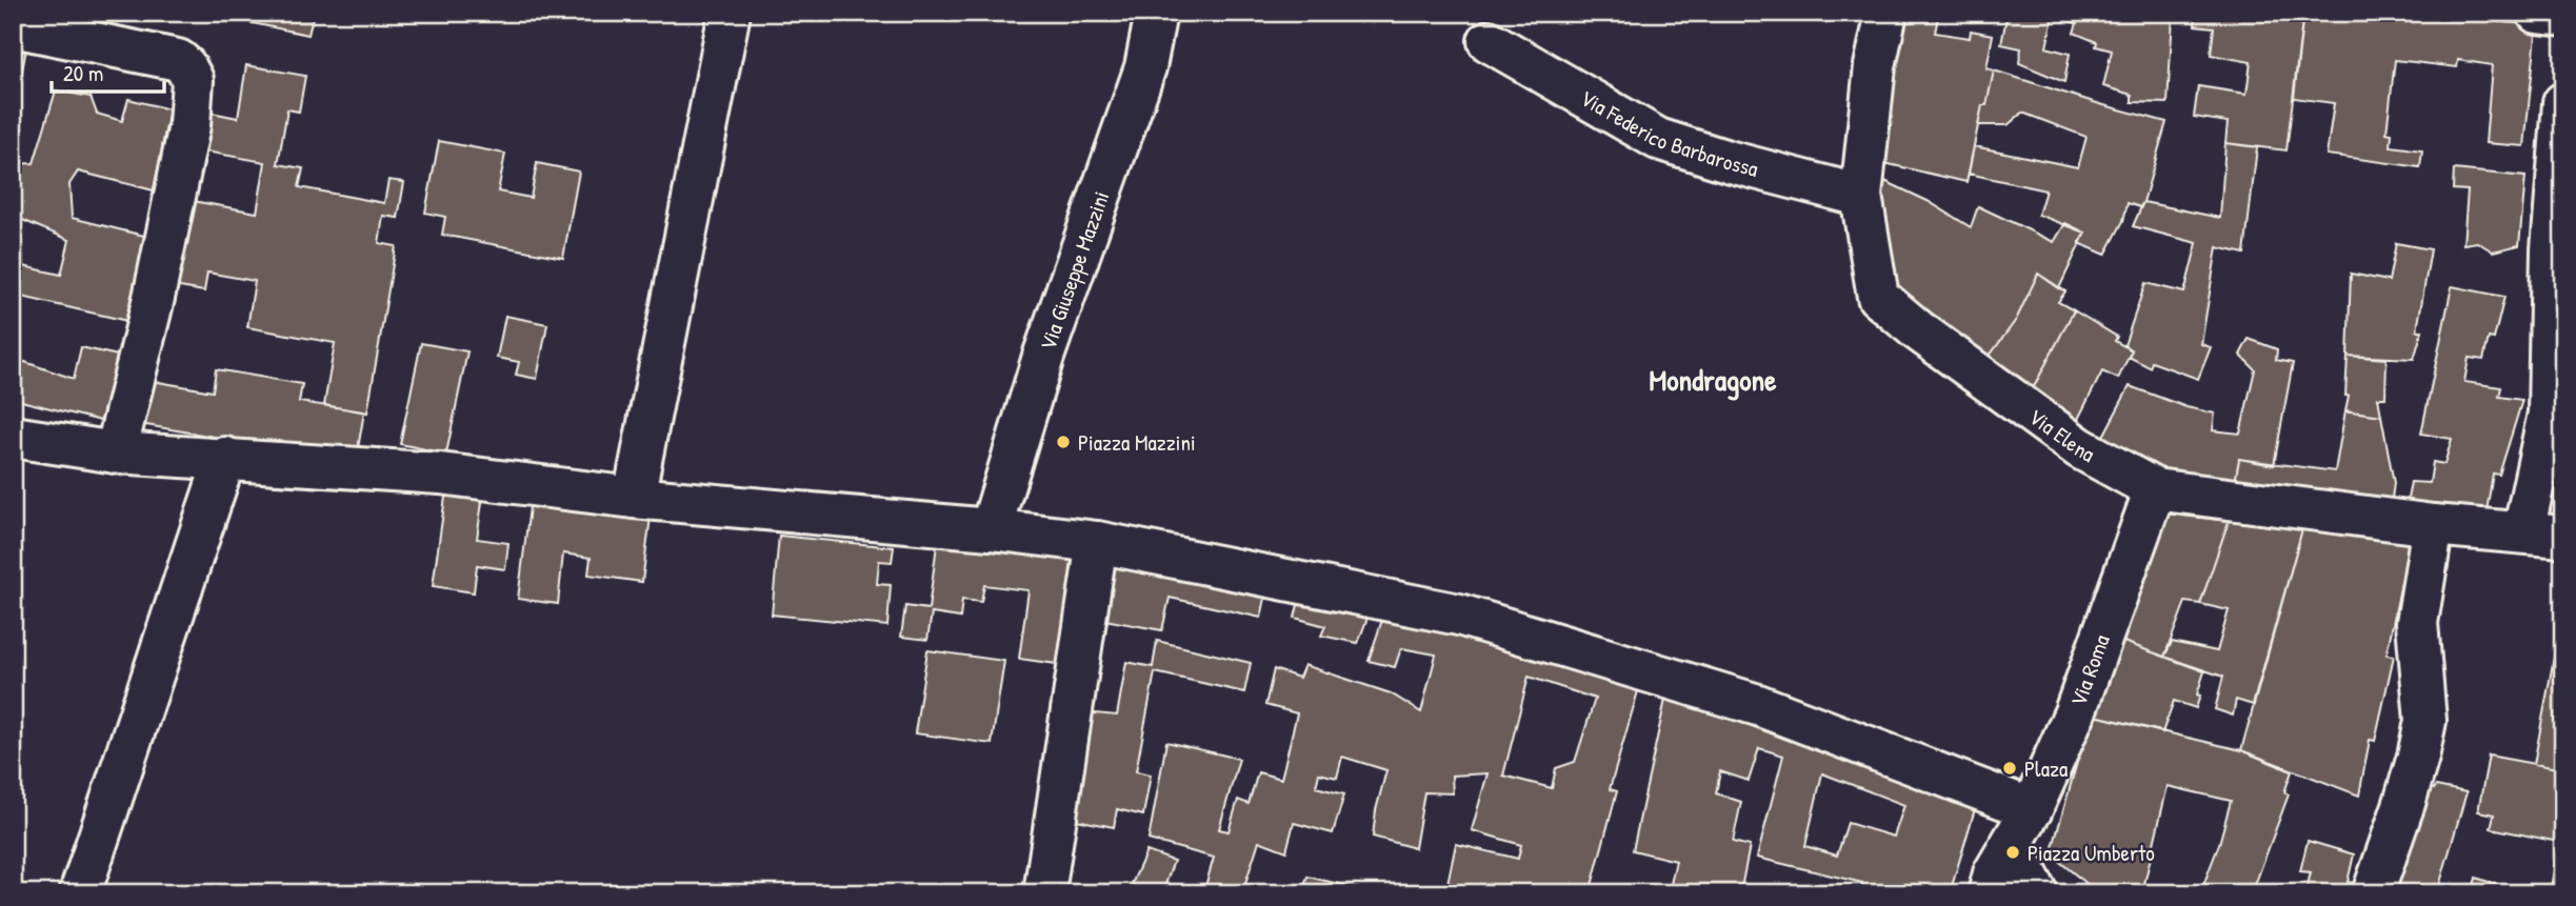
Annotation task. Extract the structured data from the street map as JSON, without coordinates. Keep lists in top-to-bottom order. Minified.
{"streets":{"street":["Via Federico Barbarossa","Via Giuseppe Mazzini","Via Elena","Via Roma"]},"crossings":[["Via Federico Barbarossa","Via Elena"],["Via Elena","Via Roma"]],"districts":["Mondragone"],"places":["Piazza Mazzini","Plaza","Piazza Umberto"],"scale_bar":"20 m"}
